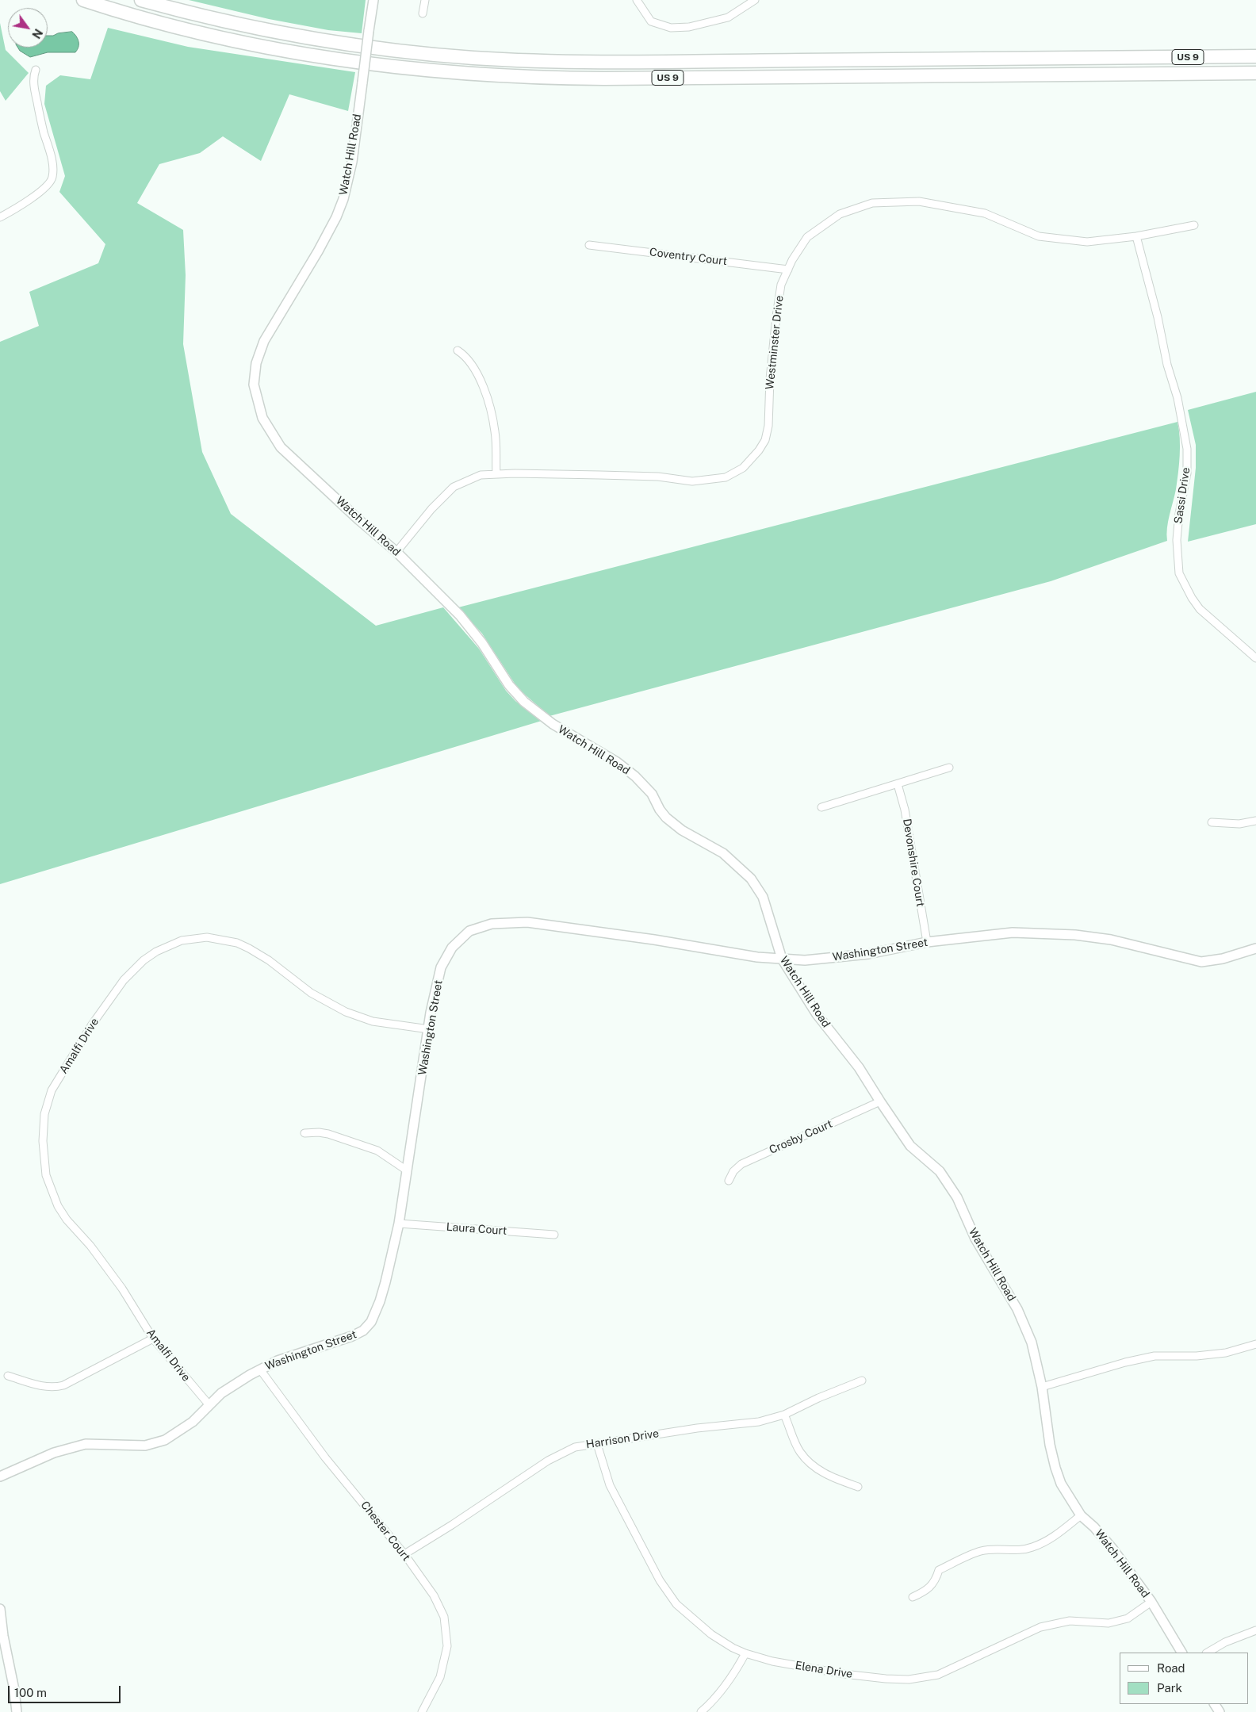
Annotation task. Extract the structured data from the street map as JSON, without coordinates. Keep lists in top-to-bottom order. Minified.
{"streets":{"highway":["US 9"],"street":["Watch Hill Road","Coventry Court","Westminster Drive","Sassi Drive","Devonshire Court","Washington Street","Amalfi Drive","Crosby Court","Laura Court","Harrison Drive","Chester Court","Elena Drive"]},"crossings":[["Watch Hill Road","Westminster Drive"],["Watch Hill Road","Washington Street"],["Watch Hill Road","Crosby Court"],["Watch Hill Road","Elena Drive"],["Coventry Court","Westminster Drive"],["Westminster Drive","Sassi Drive"],["Devonshire Court","Washington Street"],["Washington Street","Amalfi Drive"],["Washington Street","Laura Court"],["Washington Street","Chester Court"],["Harrison Drive","Chester Court"],["Harrison Drive","Elena Drive"]],"legend":["Road","Park"],"scale_bar":"100 m","north":"bottom right"}
